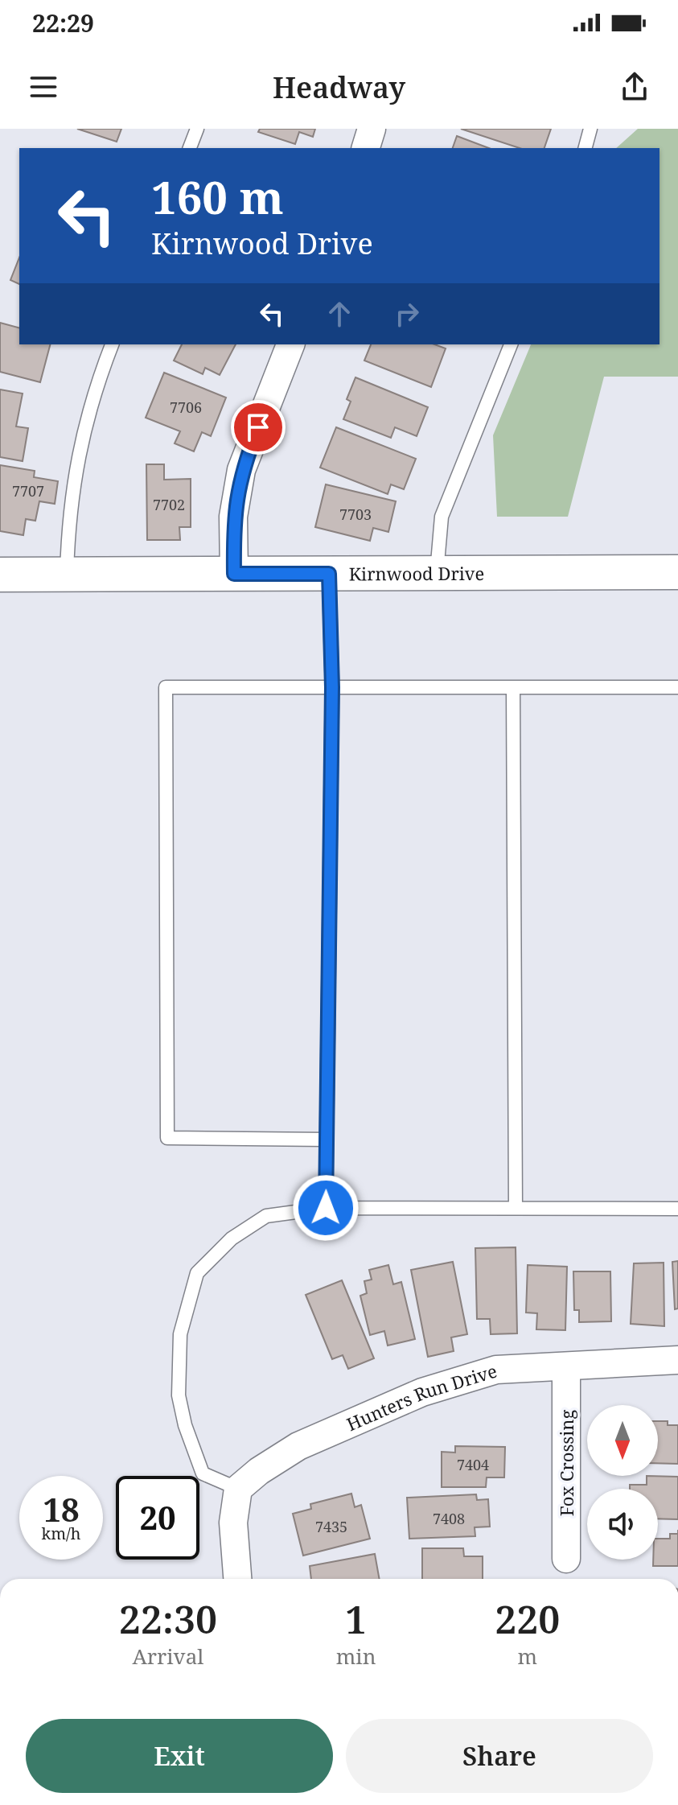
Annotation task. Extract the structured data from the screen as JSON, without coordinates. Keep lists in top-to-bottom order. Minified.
{"streets":{"street":["Kirnwood Drive","Hunters Run Drive","Fox Crossing"]},"crossings":[["Hunters Run Drive","Fox Crossing"]],"house_numbers":["7706","7707","7702","7703","7404","7408","7435"],"north":"bottom","page":{"status":"22:29","header":"Headway","turn":["160 m","Kirnwood Drive"],"speed":"18 km/h","limit":"20","eta":["22:30","Arrival","1","min","220","m"],"buttons":["Exit","Share"]}}
